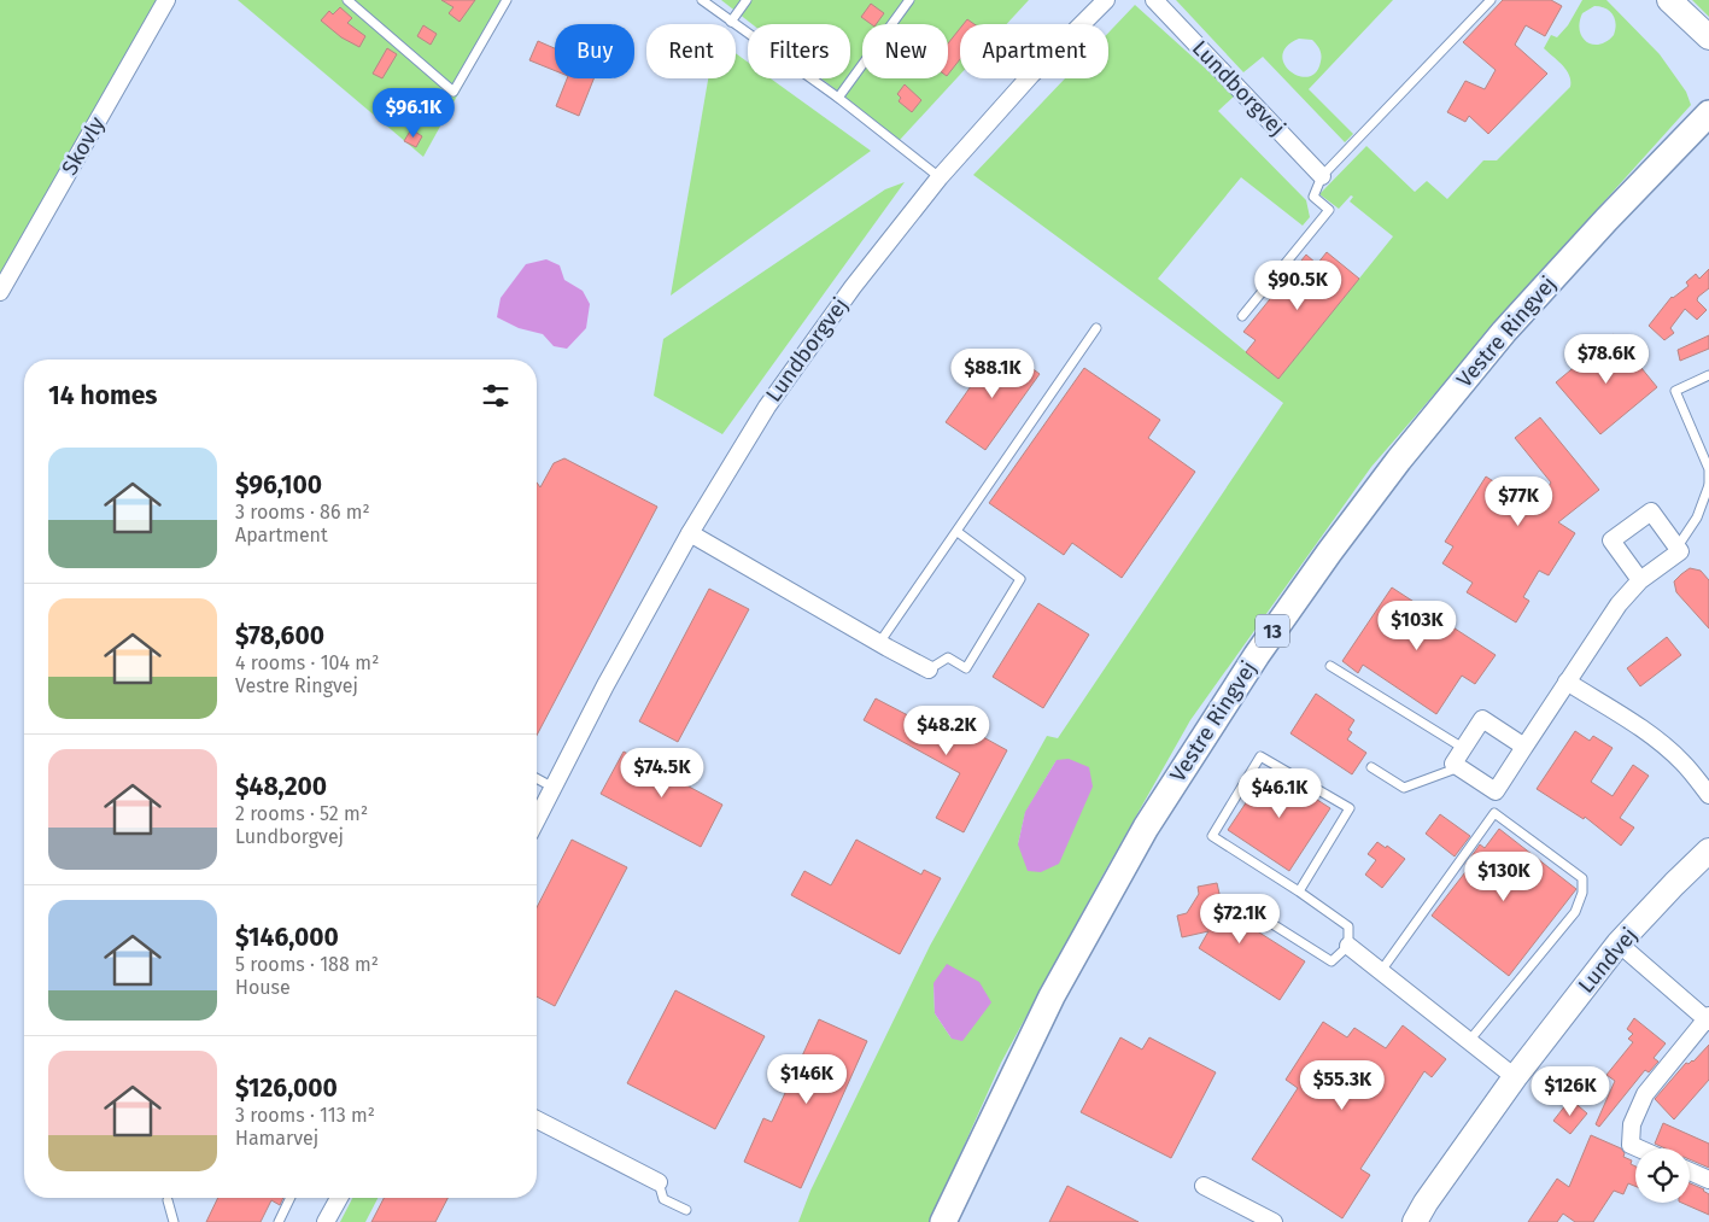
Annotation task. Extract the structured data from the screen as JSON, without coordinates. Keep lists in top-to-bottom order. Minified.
{"streets":{"main road":["Vestre Ringvej","13"],"street":["Lundborgvej","Skovly","Lundvej"]},"page":{"chip":["Buy","Rent","Filters","New","Apartment"],"price":["$96.1K","$90.5K","$78.6K","$88.1K","$77K","$103K","$48.2K","$74.5K","$46.1K","$130K","$72.1K","$146K","$55.3K","$126K"],"heading":"14 homes","list":[{"name":"$96,100","note":"3 rooms · 86 m² · Apartment"},{"name":"$78,600","note":"4 rooms · 104 m² · Vestre Ringvej"},{"name":"$48,200","note":"2 rooms · 52 m² · Lundborgvej"},{"name":"$146,000","note":"5 rooms · 188 m² · House"},{"name":"$126,000","note":"3 rooms · 113 m² · Hamarvej"}]}}
